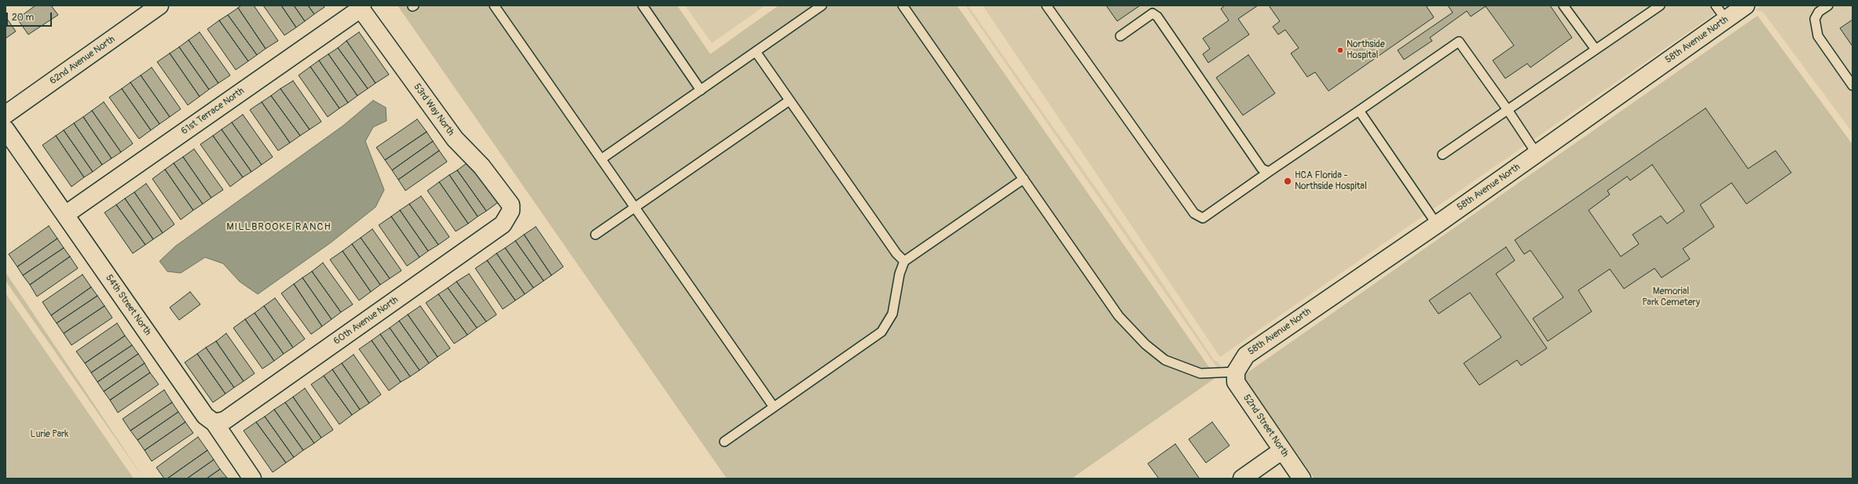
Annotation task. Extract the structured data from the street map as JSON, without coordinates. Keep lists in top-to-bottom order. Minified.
{"streets":{"street":["58th Avenue North","62nd Avenue North","53rd Way North","61st Terrace North","54th Street North","60th Avenue North","52nd Street North"]},"crossings":[["58th Avenue North","52nd Street North"],["53rd Way North","61st Terrace North"],["53rd Way North","60th Avenue North"],["61st Terrace North","54th Street North"],["54th Street North","60th Avenue North"]],"districts":["MILLBROOKE RANCH"],"parks":["Memorial Park Cemetery","Lurie Park"],"places":["Northside Hospital","HCA Florida - Northside Hospital"],"scale_bar":"20 m"}
